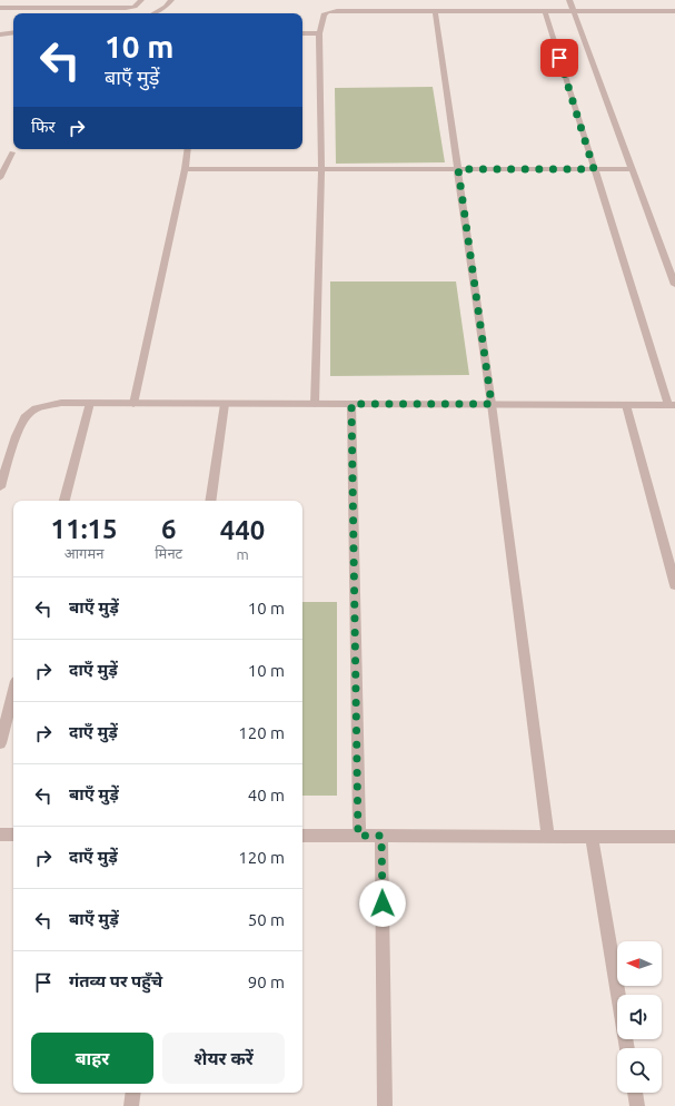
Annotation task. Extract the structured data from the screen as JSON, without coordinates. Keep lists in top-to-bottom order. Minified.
{"north":"left","page":{"turn":["10 m","बाएँ मुड़ें"],"then":"फिर","eta":["11:15","आगमन","6","मिनट","440","m"],"list":[{"name":"बाएँ मुड़ें","value":"10 m"},{"name":"दाएँ मुड़ें","value":"10 m"},{"name":"दाएँ मुड़ें","value":"120 m"},{"name":"बाएँ मुड़ें","value":"40 m"},{"name":"दाएँ मुड़ें","value":"120 m"},{"name":"बाएँ मुड़ें","value":"50 m"},{"name":"गंतव्य पर पहुँचे","value":"90 m"}],"buttons":["बाहर","शेयर करें"]}}
